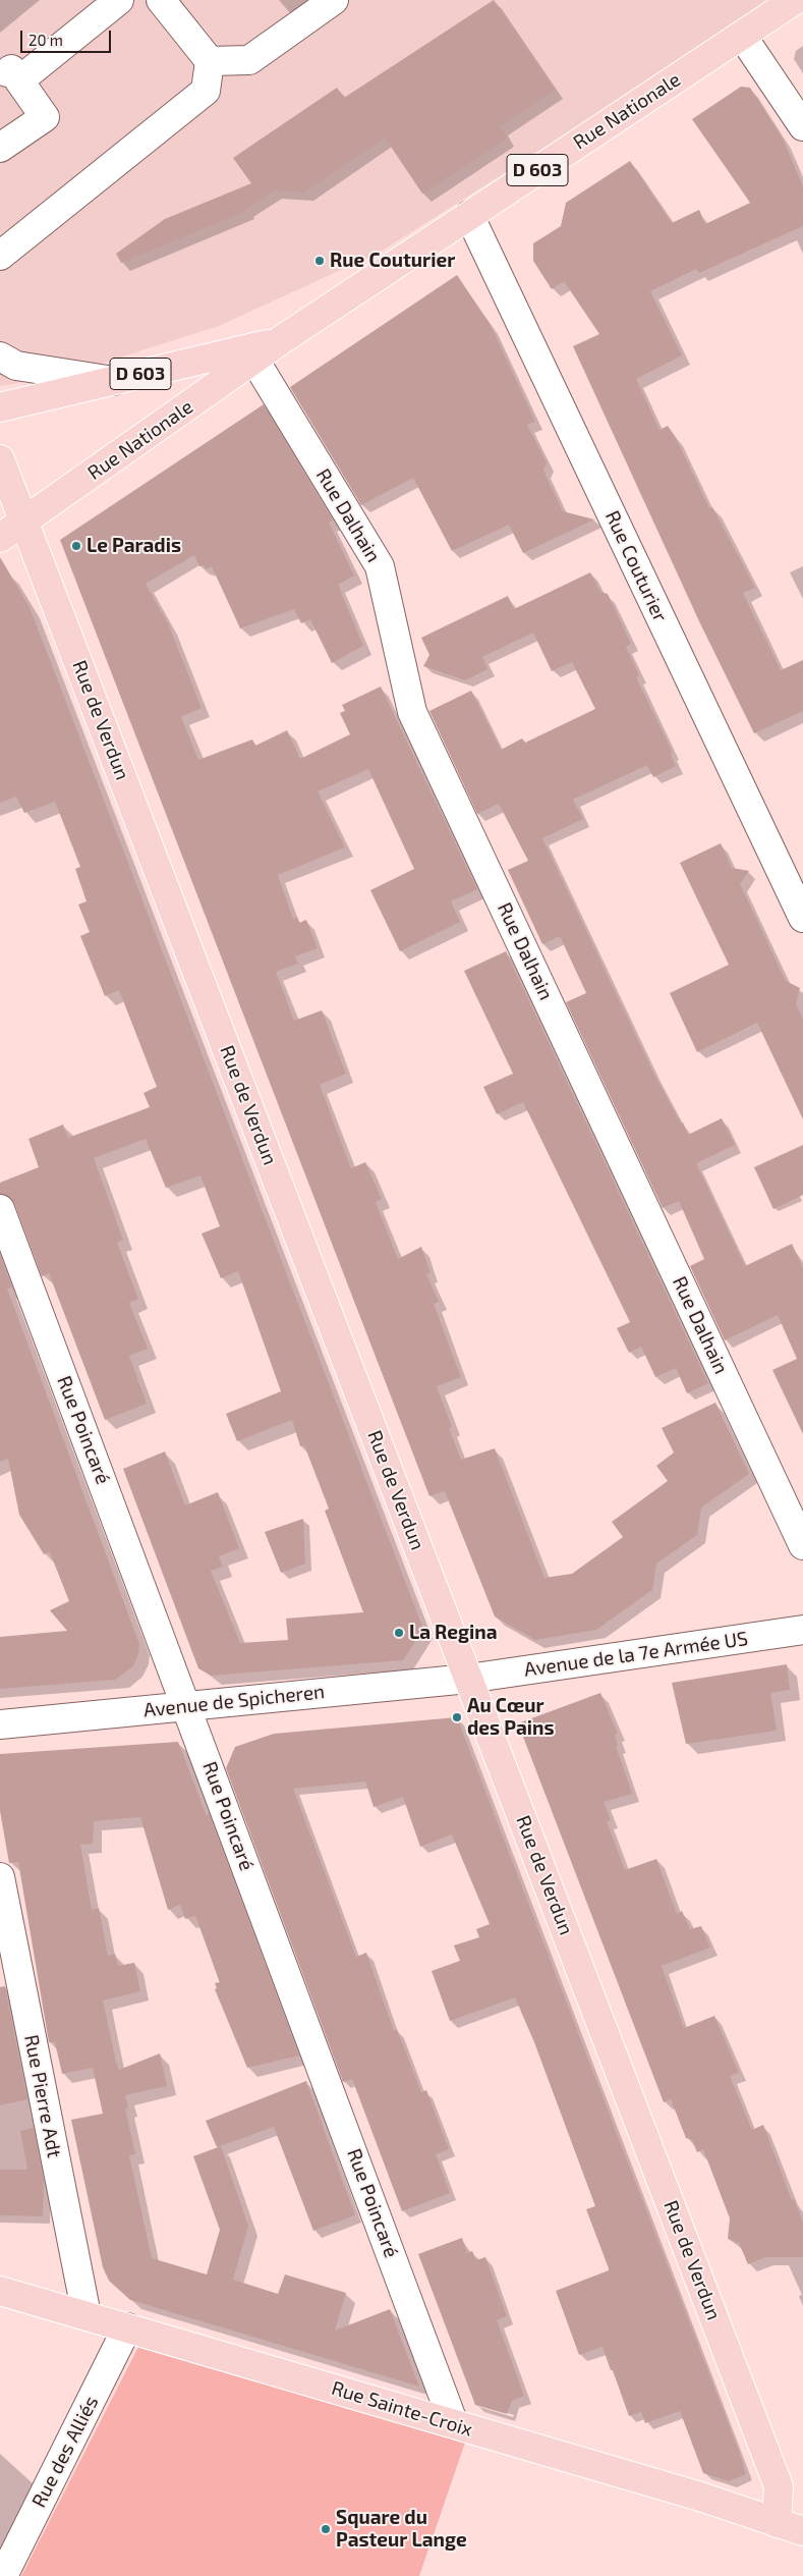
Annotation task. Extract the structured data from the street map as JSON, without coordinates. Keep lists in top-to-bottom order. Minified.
{"streets":{"main road":["Rue Nationale","D 603","Rue de Verdun","Rue Sainte-Croix"],"street":["Rue Dalhain","Rue Couturier","Rue Poincaré","Avenue de la 7e Armée US","Avenue de Spicheren","Rue Pierre Adt","Rue des Alliés"]},"crossings":[["Rue Nationale","Rue Dalhain"],["Rue Nationale","Rue Couturier"],["Rue Nationale","Rue de Verdun"],["Rue de Verdun","Avenue de la 7e Armée US"],["Rue de Verdun","Avenue de Spicheren"],["Rue de Verdun","Rue Sainte-Croix"],["Rue Poincaré","Avenue de Spicheren"],["Rue Poincaré","Rue Sainte-Croix"],["Avenue de la 7e Armée US","Avenue de Spicheren"],["Rue Pierre Adt","Rue Sainte-Croix"],["Rue Sainte-Croix","Rue des Alliés"]],"places":["Rue Couturier","Le Paradis","La Regina","Au Cœur des Pains","Square du Pasteur Lange"],"scale_bar":"20 m"}
